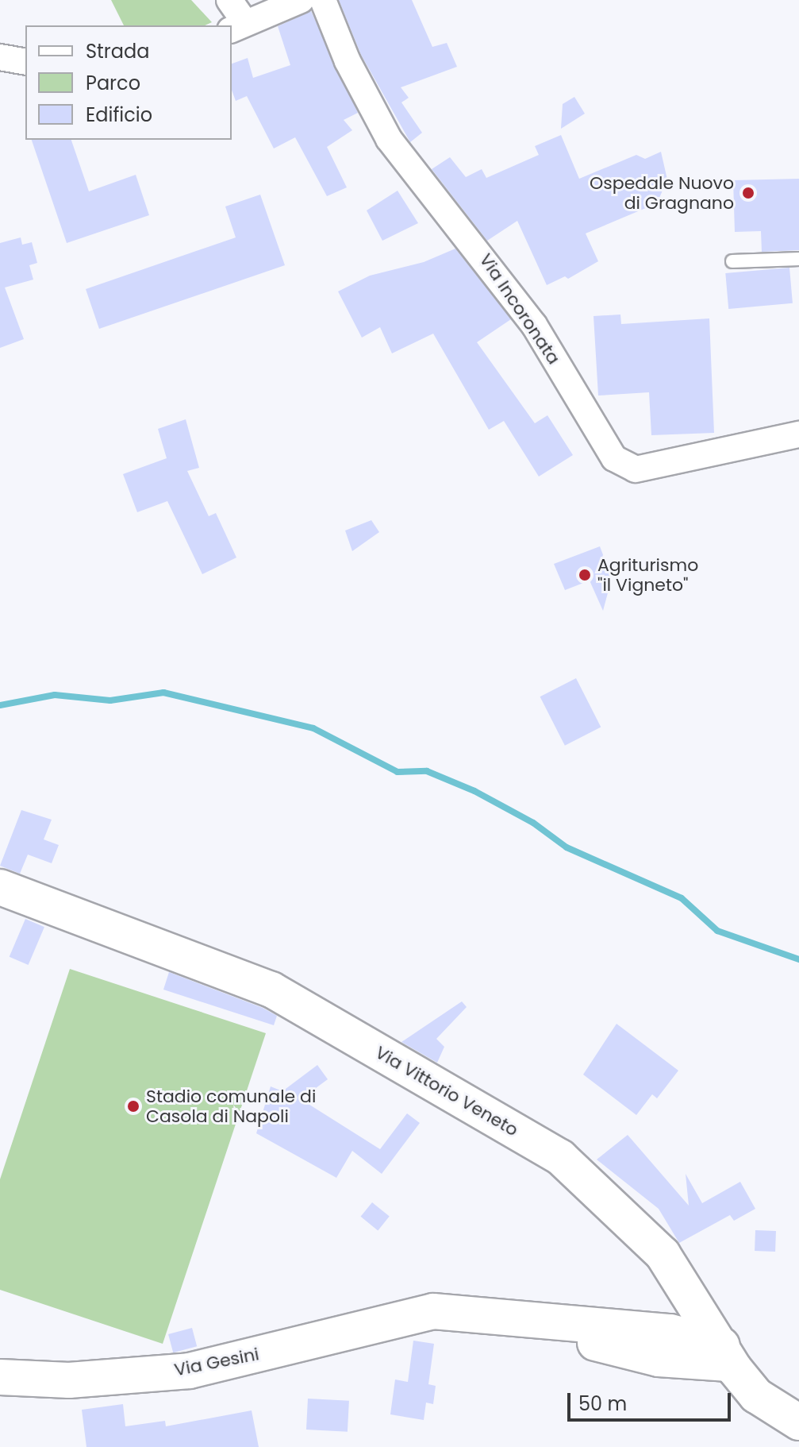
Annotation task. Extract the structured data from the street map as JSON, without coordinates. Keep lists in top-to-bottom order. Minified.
{"streets":{"street":["Via Incoronata","Via Vittorio Veneto","Via Gesini"]},"crossings":[["Via Vittorio Veneto","Via Gesini"]],"places":["Ospedale Nuovo di Gragnano","Agriturismo \"il Vigneto\"","Stadio comunale di Casola di Napoli"],"legend":["Strada","Parco","Edificio"],"scale_bar":"50 m"}
